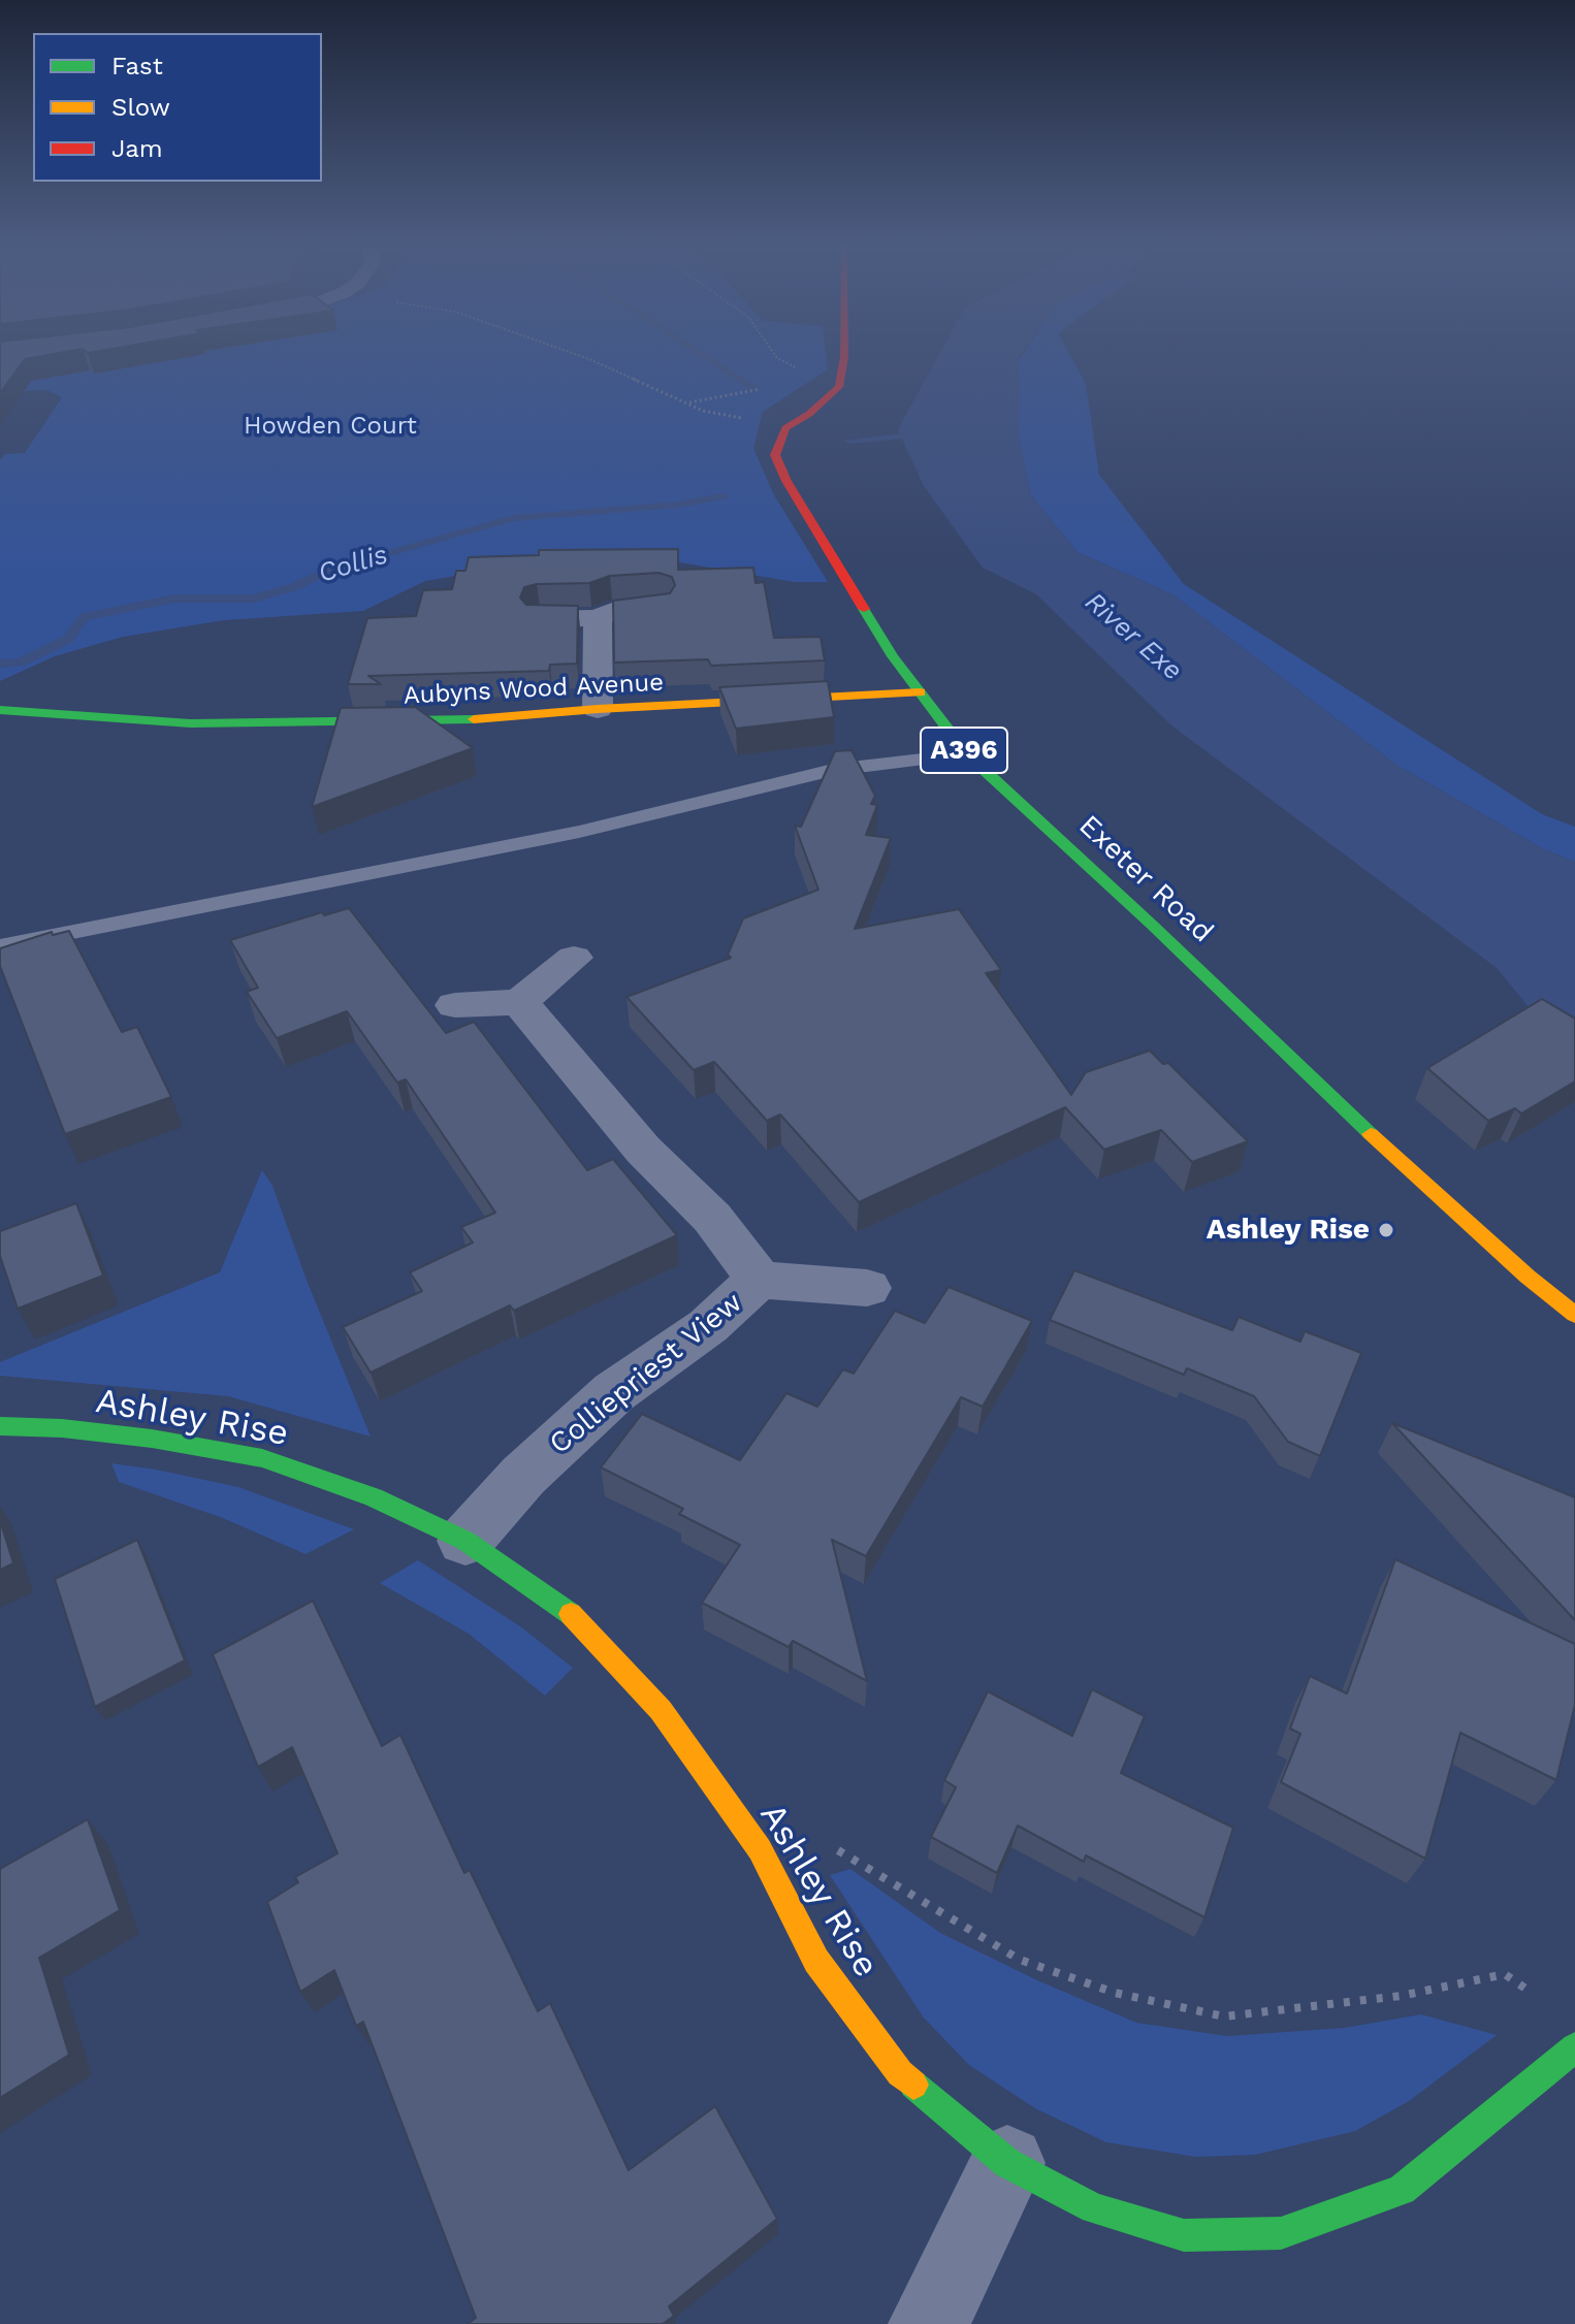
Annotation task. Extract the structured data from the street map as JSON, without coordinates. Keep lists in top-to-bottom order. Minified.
{"streets":{"main road":["Aubyns Wood Avenue","A396","Exeter Road","Ashley Rise"],"street":["Colliepriest View"]},"crossings":[["Aubyns Wood Avenue","Exeter Road"],["Colliepriest View","Ashley Rise"]],"water":["Collis","River Exe"],"parks":["Howden Court"],"places":["Ashley Rise"],"legend":["Fast","Slow","Jam"]}
